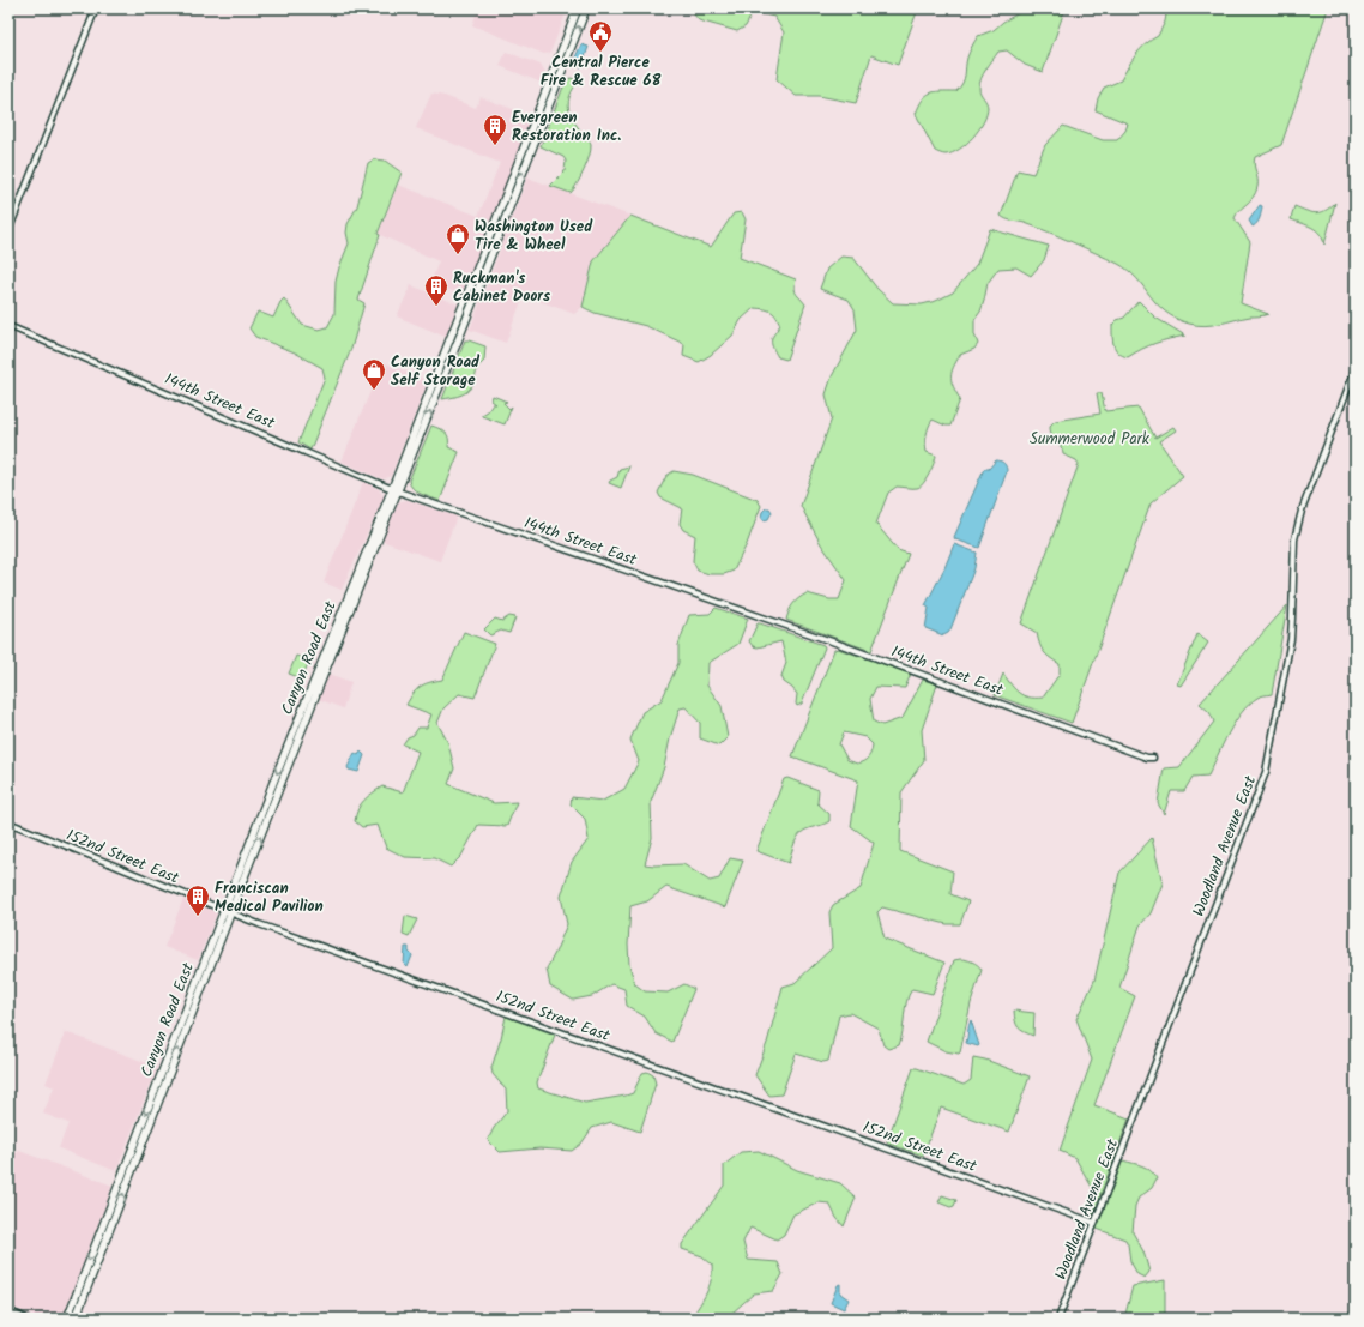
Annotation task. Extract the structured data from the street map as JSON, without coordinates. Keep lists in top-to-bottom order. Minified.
{"streets":{"main road":["Canyon Road East"],"street":["144th Street East","Woodland Avenue East","152nd Street East"]},"crossings":[["144th Street East","Canyon Road East"],["Canyon Road East","152nd Street East"],["Woodland Avenue East","152nd Street East"]],"parks":["Summerwood Park"],"places":{"public building":["Central Pierce Fire & Rescue 68"],"building":["Evergreen Restoration Inc.","Ruckman's Cabinet Doors","Franciscan Medical Pavilion"],"shop":["Washington Used Tire & Wheel","Canyon Road Self Storage"]}}
